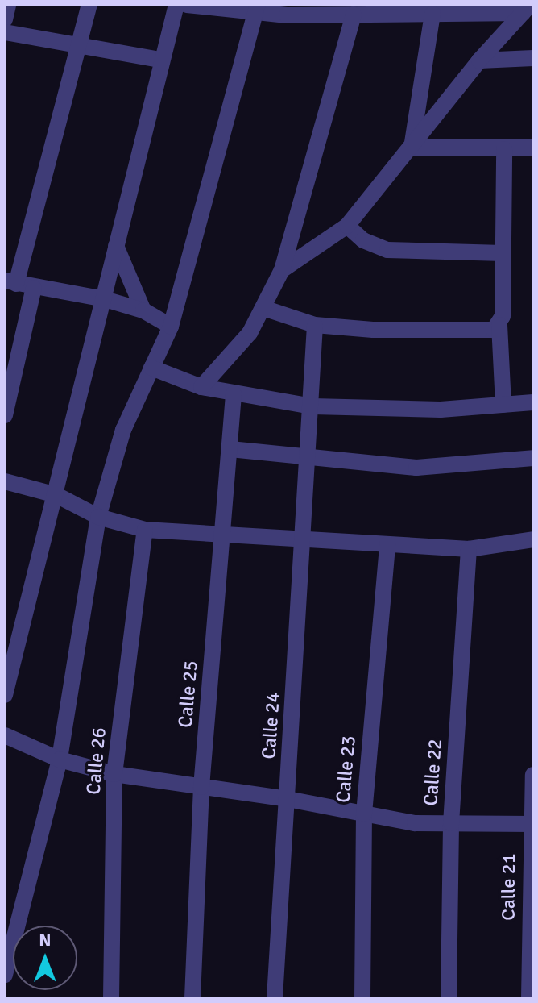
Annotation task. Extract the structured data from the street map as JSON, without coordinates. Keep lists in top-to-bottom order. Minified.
{"streets":{"street":["Calle 25","Calle 24","Calle 26","Calle 23","Calle 22","Calle 21"]},"north":"top"}
